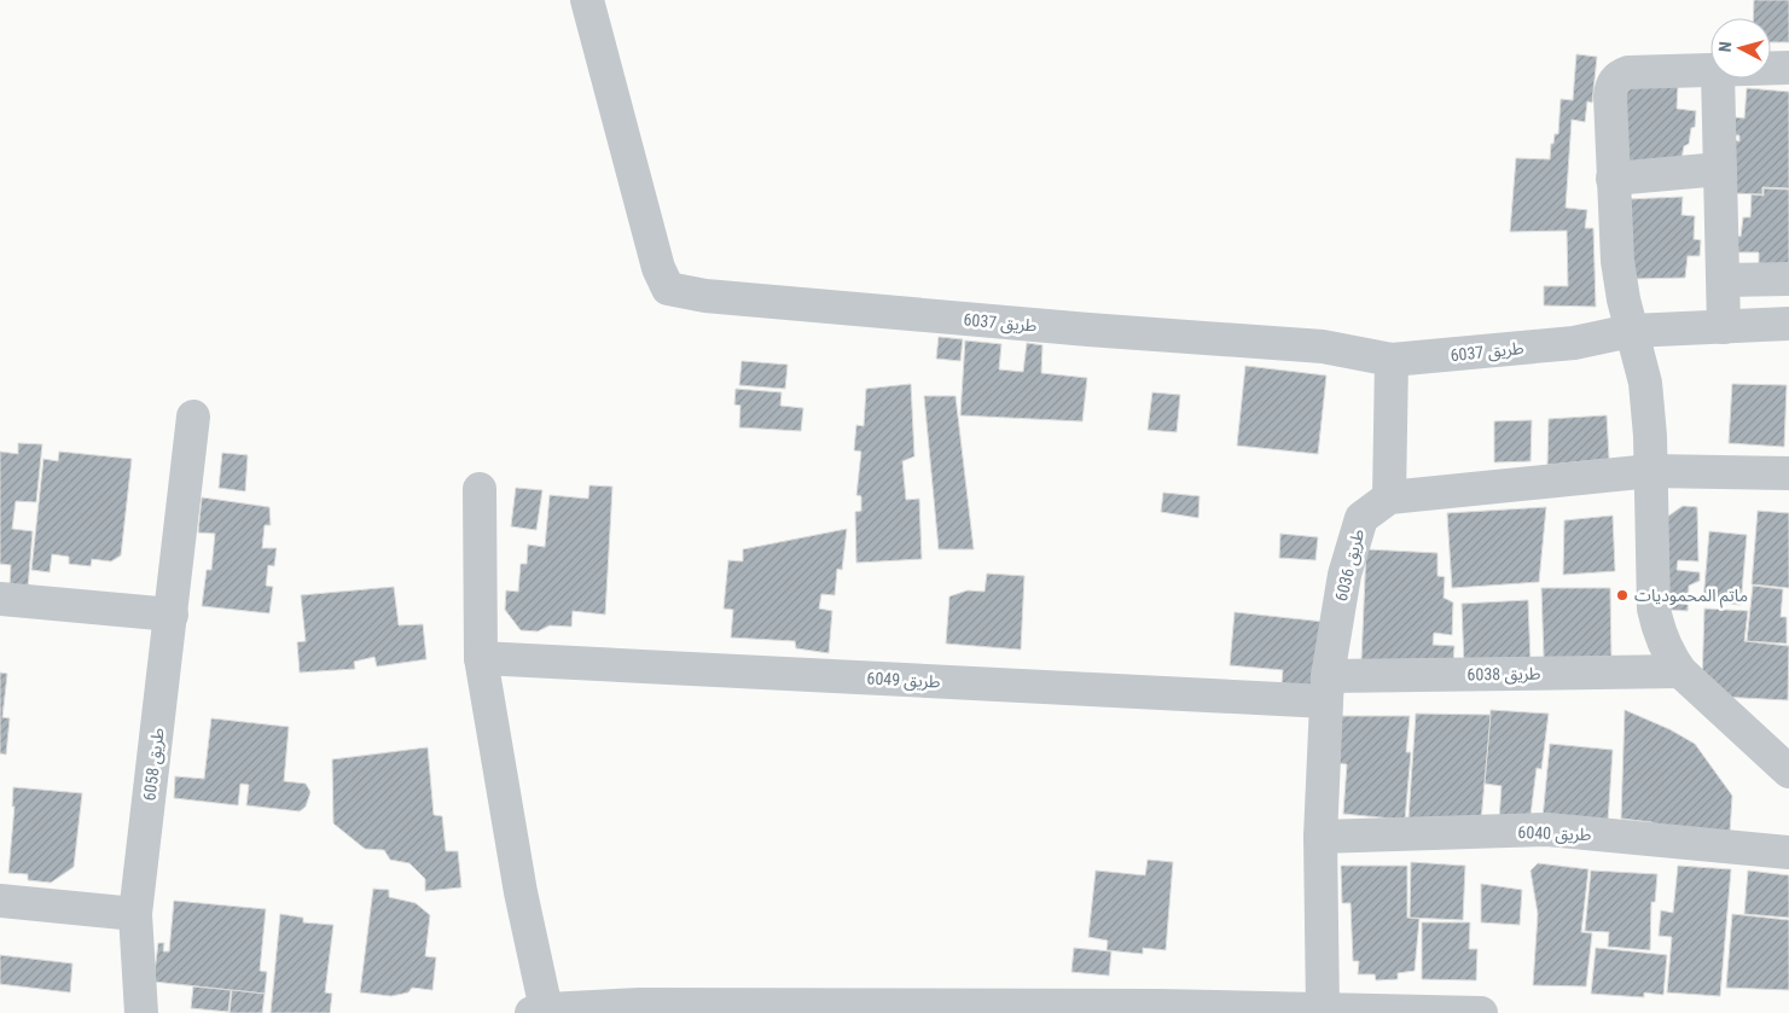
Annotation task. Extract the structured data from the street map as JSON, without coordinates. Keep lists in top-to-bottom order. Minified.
{"streets":{"street":["طريق 6037","طريق 6036","طريق 6038","طريق 6049","طريق 6058","طريق 6040"]},"crossings":[["طريق 6036","طريق 6038"],["طريق 6036","طريق 6049"],["طريق 6036","طريق 6040"],["طريق 6038","طريق 6049"]],"places":["ماتم المحموديات"],"north":"left"}
